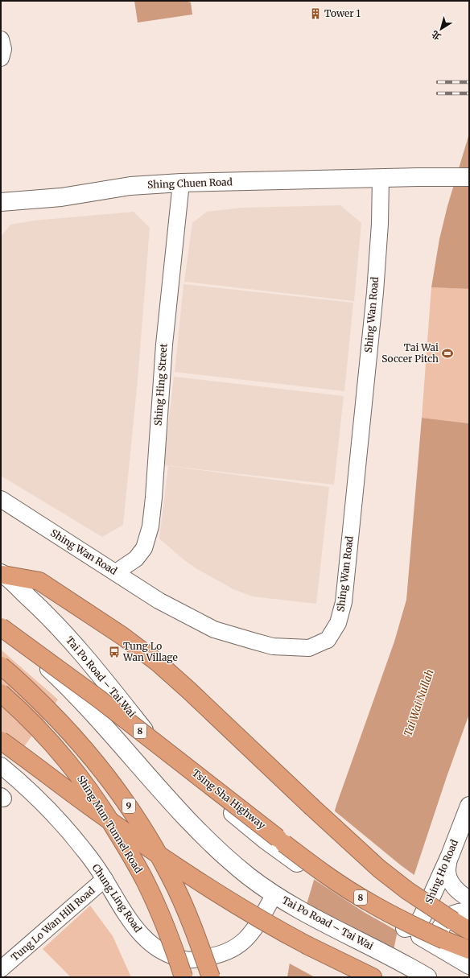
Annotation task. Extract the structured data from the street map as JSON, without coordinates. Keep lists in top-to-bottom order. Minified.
{"streets":{"highway":["8","Tsing Sha Highway","9","Shing Mun Tunnel Road"],"main road":["Shing Chuen Road","Tai Po Road – Tai Wai","Shing Ho Road"],"street":["Shing Wan Road","Shing Hing Street","Chung Ling Road","Tung Lo Wan Hill Road"]},"crossings":[["Shing Chuen Road","Shing Wan Road"],["Shing Chuen Road","Shing Hing Street"],["Shing Wan Road","Shing Hing Street"],["Tai Po Road – Tai Wai","Shing Ho Road"],["Tai Po Road – Tai Wai","Chung Ling Road"],["Chung Ling Road","Tung Lo Wan Hill Road"]],"water":["Tai Wai Nullah"],"places":{"building":["Tower 1"],"sports":["Tai Wai Soccer Pitch"],"bus stop":["Tung Lo Wan Village"]},"north":"bottom left"}
